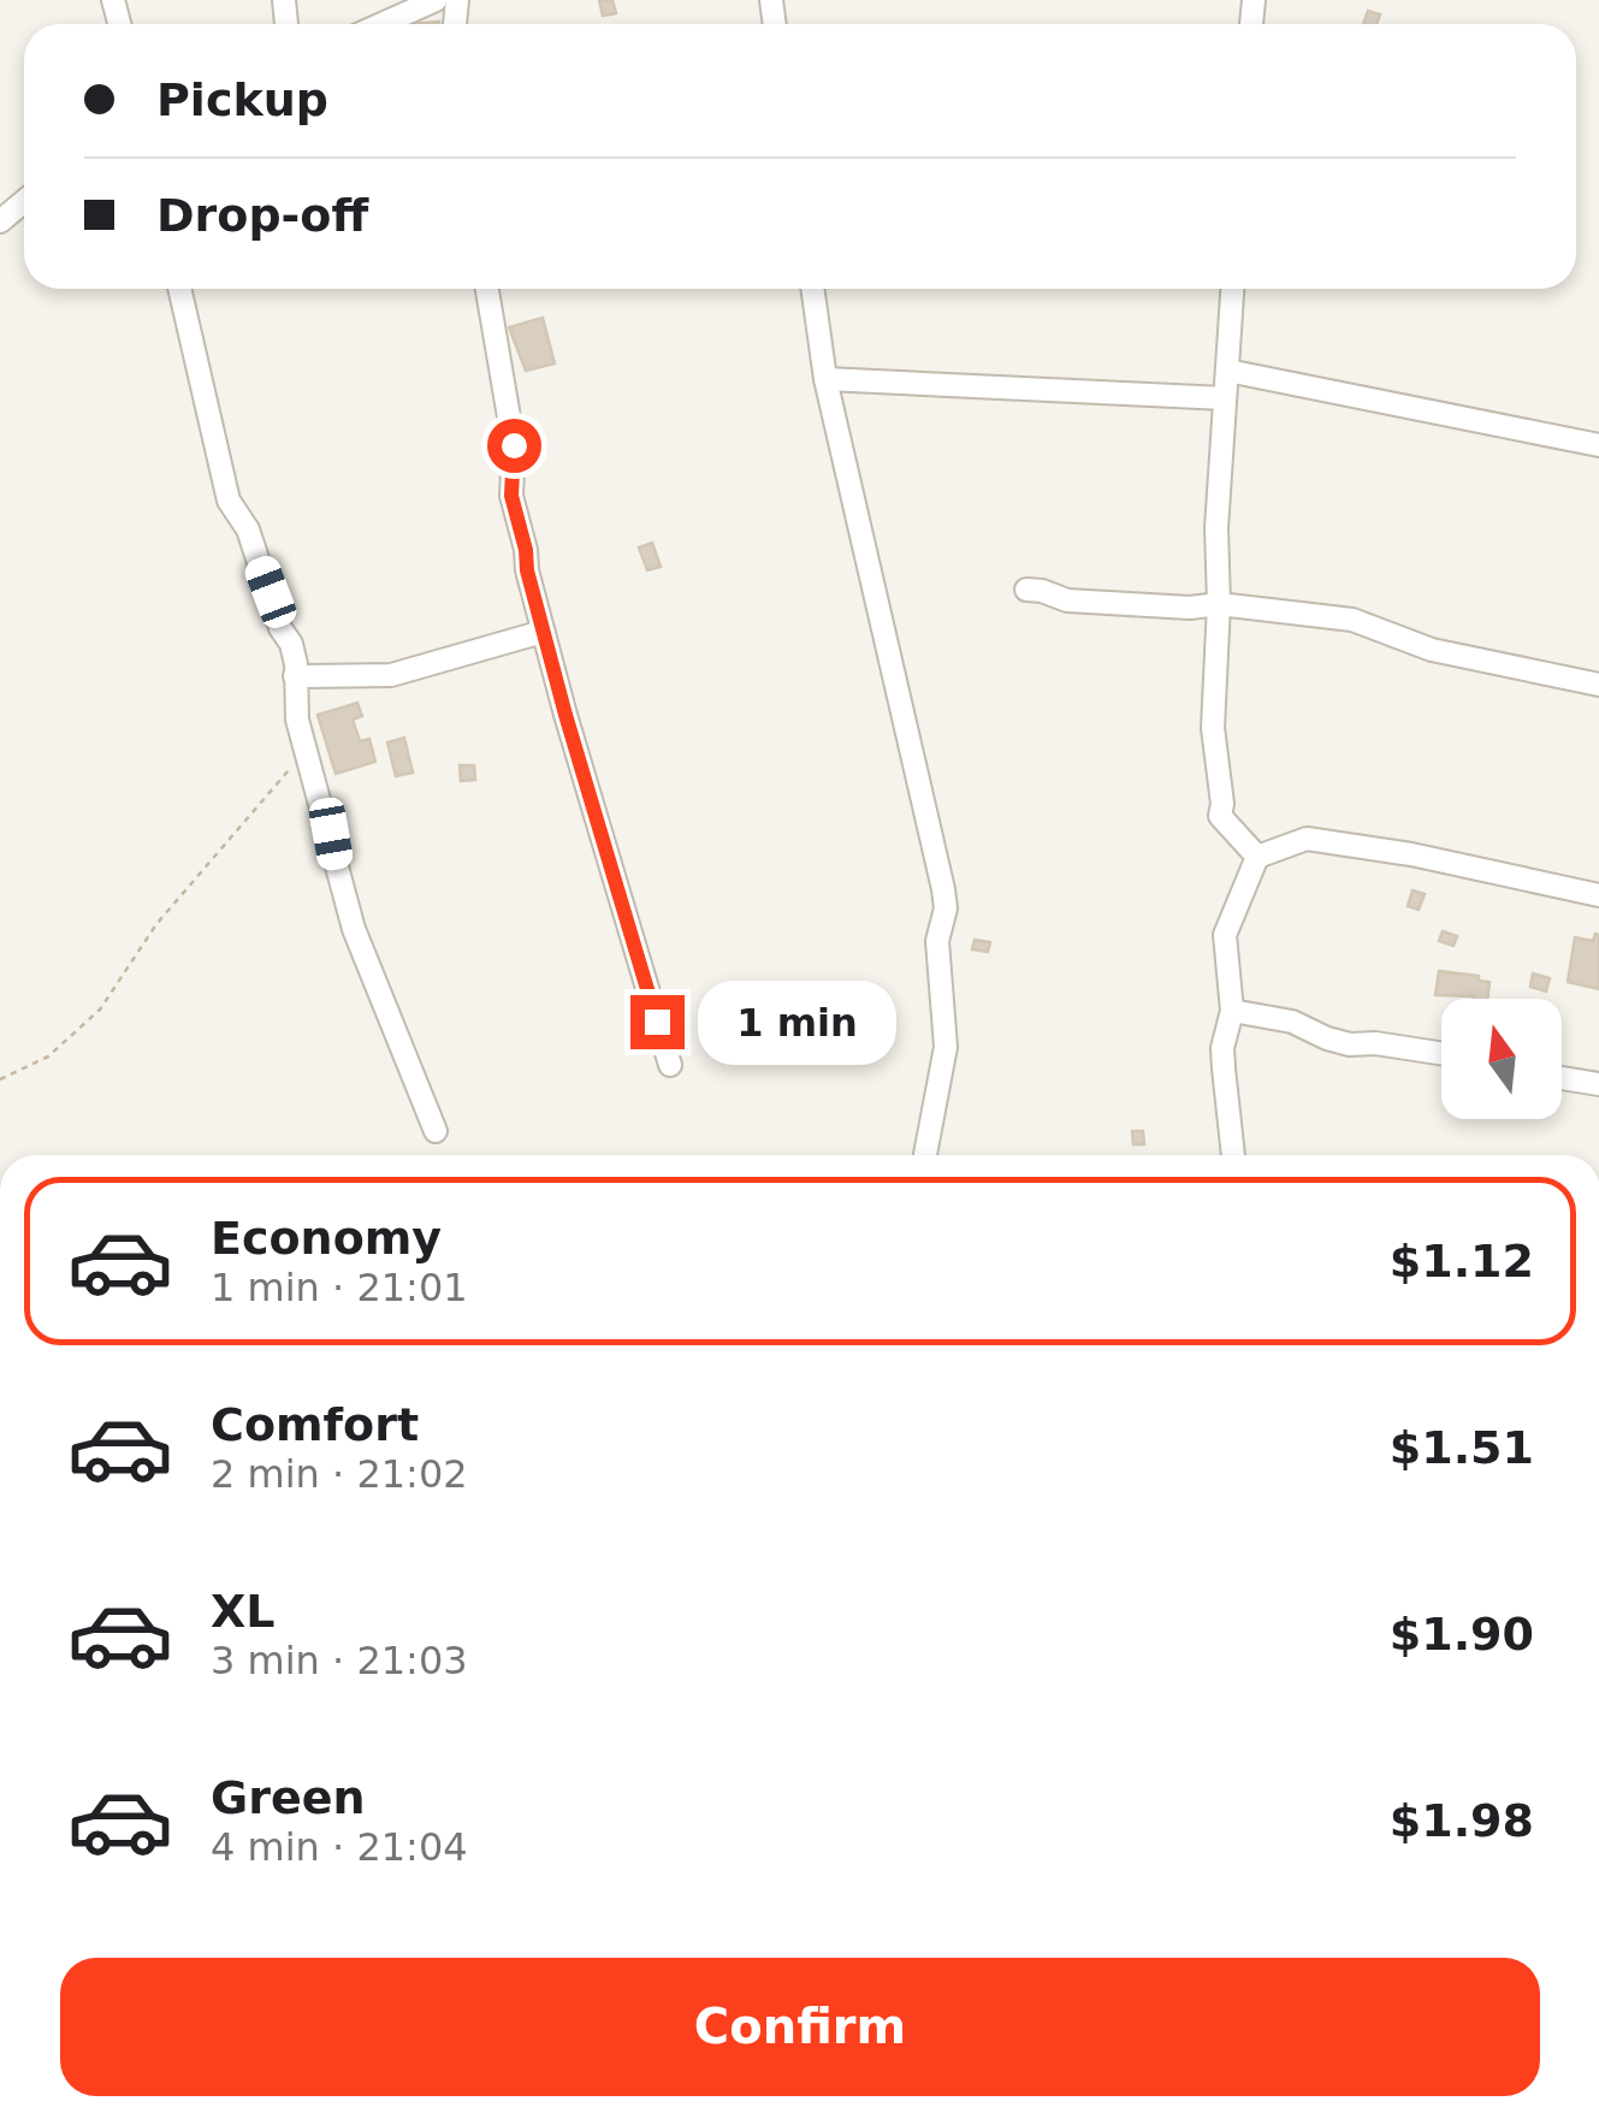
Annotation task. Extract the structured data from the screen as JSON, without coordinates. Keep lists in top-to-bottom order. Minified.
{"north":"top","page":{"banner":["Pickup","Drop-off"],"bubble":"1 min","list":[{"name":"Economy","note":"1 min · 21:01","value":"$1.12"},{"name":"Comfort","note":"2 min · 21:02","value":"$1.51"},{"name":"XL","note":"3 min · 21:03","value":"$1.90"},{"name":"Green","note":"4 min · 21:04","value":"$1.98"}],"buttons":"Confirm"}}
